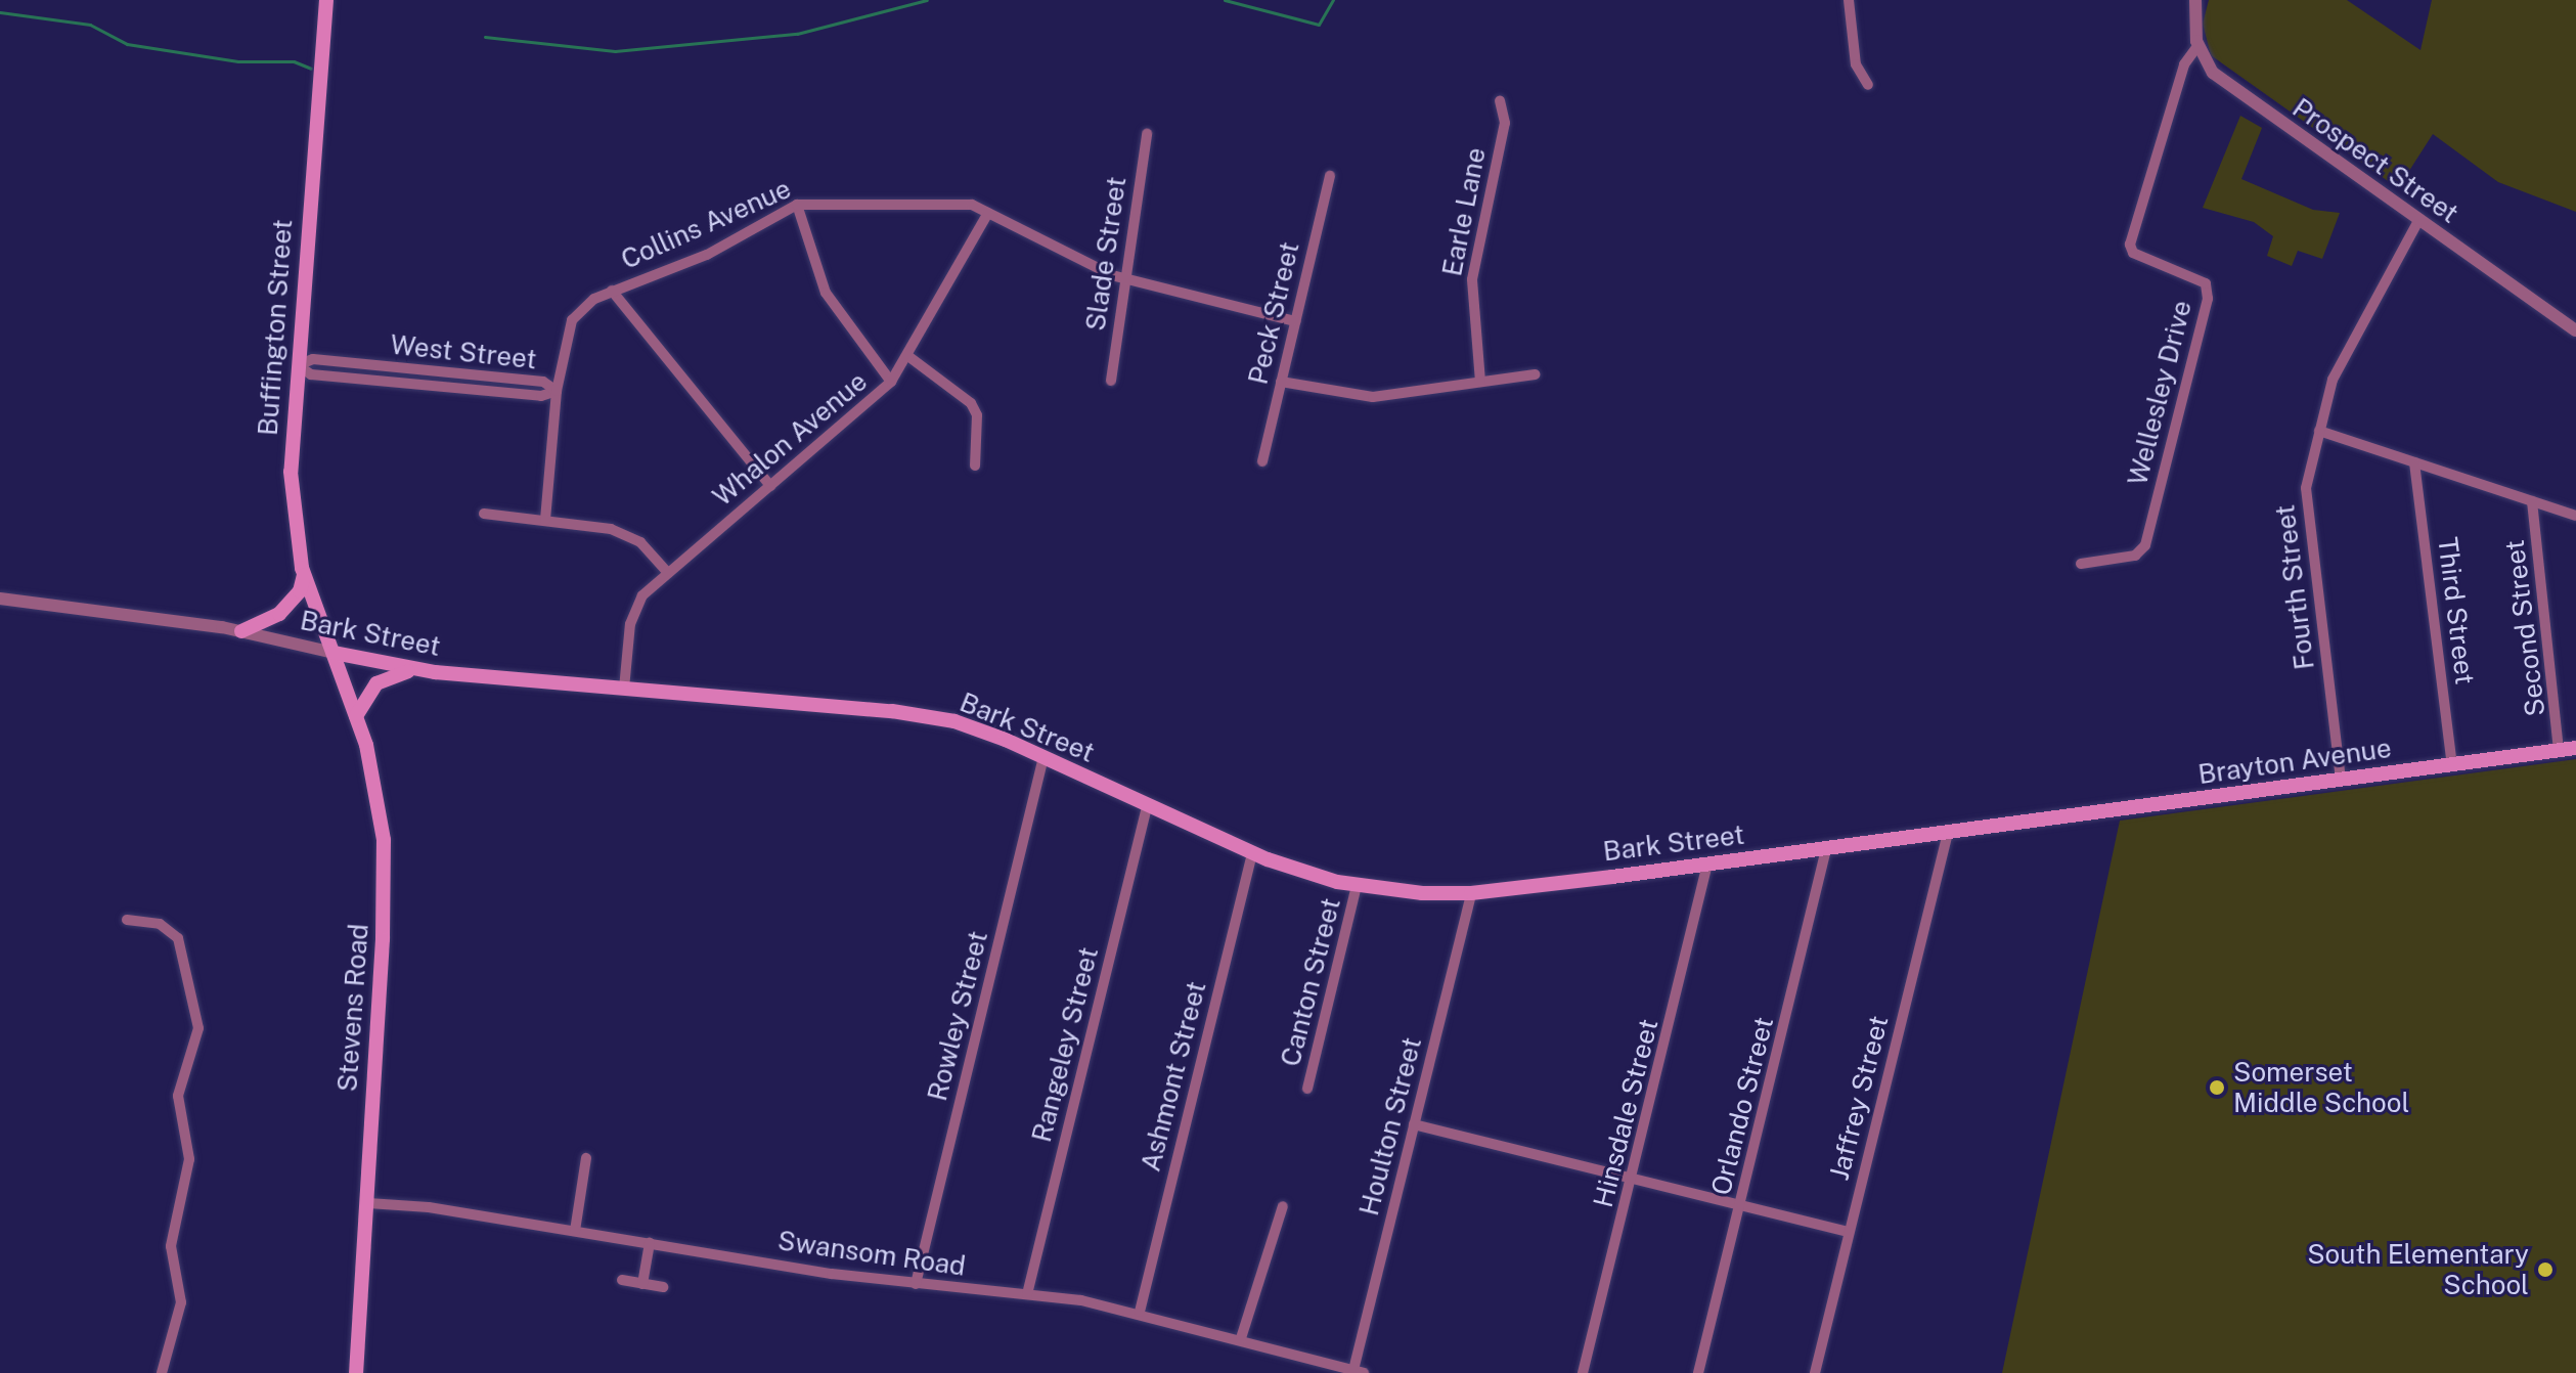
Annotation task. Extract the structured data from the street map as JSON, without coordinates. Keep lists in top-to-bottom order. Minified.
{"streets":{"main road":["Buffington Street","Bark Street","Brayton Avenue","Stevens Road"],"street":["Prospect Street","Earle Lane","Collins Avenue","Slade Street","Peck Street","West Street","Wellesley Drive","Whalon Avenue","Fourth Street","Third Street","Second Street","Canton Street","Rowley Street","Rangeley Street","Ashmont Street","Jaffrey Street","Orlando Street","Hinsdale Street","Houlton Street","Swansom Road"]},"crossings":[["Prospect Street","Wellesley Drive"],["Prospect Street","Fourth Street"],["Collins Avenue","Slade Street"],["Collins Avenue","Peck Street"],["Collins Avenue","West Street"],["Collins Avenue","Whalon Avenue"],["Buffington Street","West Street"],["Buffington Street","Bark Street"],["Buffington Street","Stevens Road"],["Whalon Avenue","Bark Street"],["Fourth Street","Brayton Avenue"],["Third Street","Brayton Avenue"],["Second Street","Brayton Avenue"],["Bark Street","Brayton Avenue"],["Bark Street","Canton Street"],["Bark Street","Stevens Road"],["Bark Street","Rowley Street"],["Bark Street","Rangeley Street"],["Bark Street","Ashmont Street"],["Bark Street","Jaffrey Street"],["Bark Street","Orlando Street"],["Bark Street","Hinsdale Street"],["Bark Street","Houlton Street"],["Stevens Road","Swansom Road"],["Rowley Street","Swansom Road"],["Rangeley Street","Swansom Road"],["Ashmont Street","Swansom Road"],["Houlton Street","Swansom Road"]],"places":["Somerset Middle School","South Elementary School"]}
